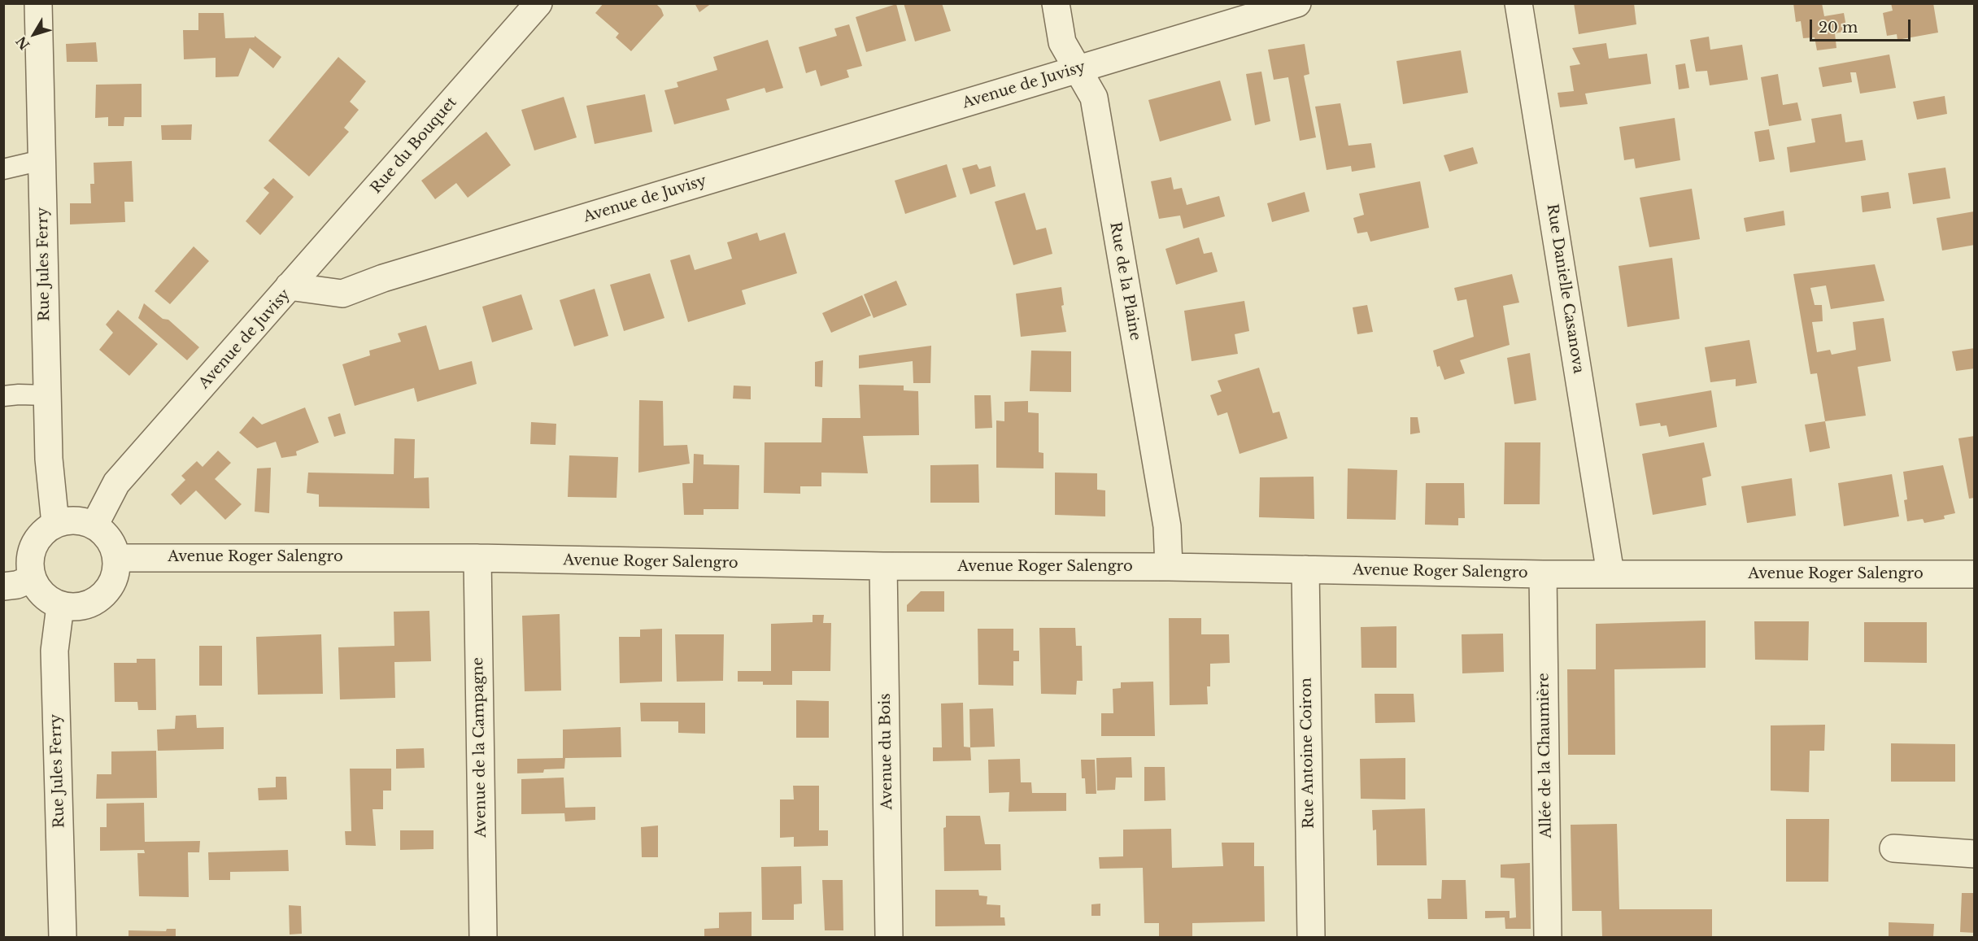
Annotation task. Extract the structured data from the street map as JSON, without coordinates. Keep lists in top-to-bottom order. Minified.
{"streets":{"street":["Avenue de Juvisy","Rue du Bouquet","Rue Jules Ferry","Rue de la Plaine","Rue Danielle Casanova","Avenue Roger Salengro","Avenue de la Campagne","Avenue du Bois","Rue Antoine Coiron","Allée de la Chaumière"]},"crossings":[["Avenue de Juvisy","Rue du Bouquet"],["Avenue de Juvisy","Rue Jules Ferry"],["Avenue de Juvisy","Rue de la Plaine"],["Avenue de Juvisy","Avenue Roger Salengro"],["Rue Jules Ferry","Avenue Roger Salengro"],["Rue de la Plaine","Avenue Roger Salengro"],["Rue Danielle Casanova","Avenue Roger Salengro"],["Avenue Roger Salengro","Avenue de la Campagne"],["Avenue Roger Salengro","Avenue du Bois"],["Avenue Roger Salengro","Rue Antoine Coiron"],["Avenue Roger Salengro","Allée de la Chaumière"]],"scale_bar":"20 m","north":"bottom left"}
